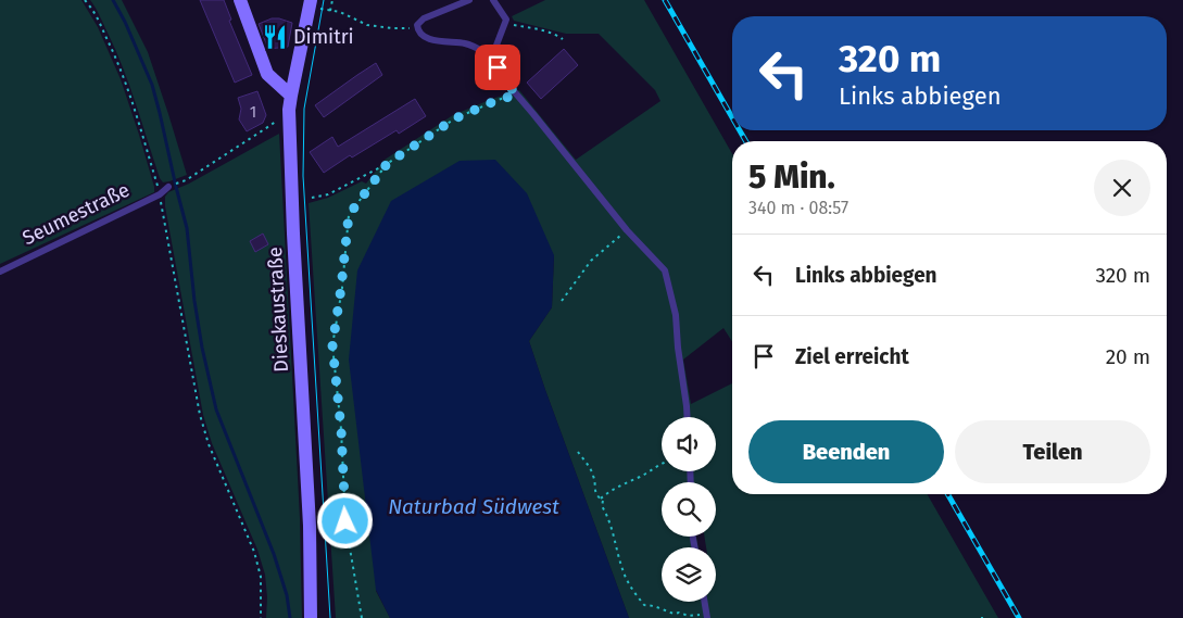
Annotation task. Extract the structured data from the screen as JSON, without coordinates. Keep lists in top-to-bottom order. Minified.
{"streets":{"main road":["Dieskaustraße"],"lane":["Seumestraße"]},"water":["Naturbad Südwest"],"places":{"restaurant":["Dimitri"]},"house_numbers":["1"],"page":{"turn":["320 m","Links abbiegen"],"heading":["5 Min.","340 m · 08:57"],"list":[{"name":"Links abbiegen","value":"320 m"},{"name":"Ziel erreicht","value":"20 m"}],"buttons":["Beenden","Teilen"]}}
